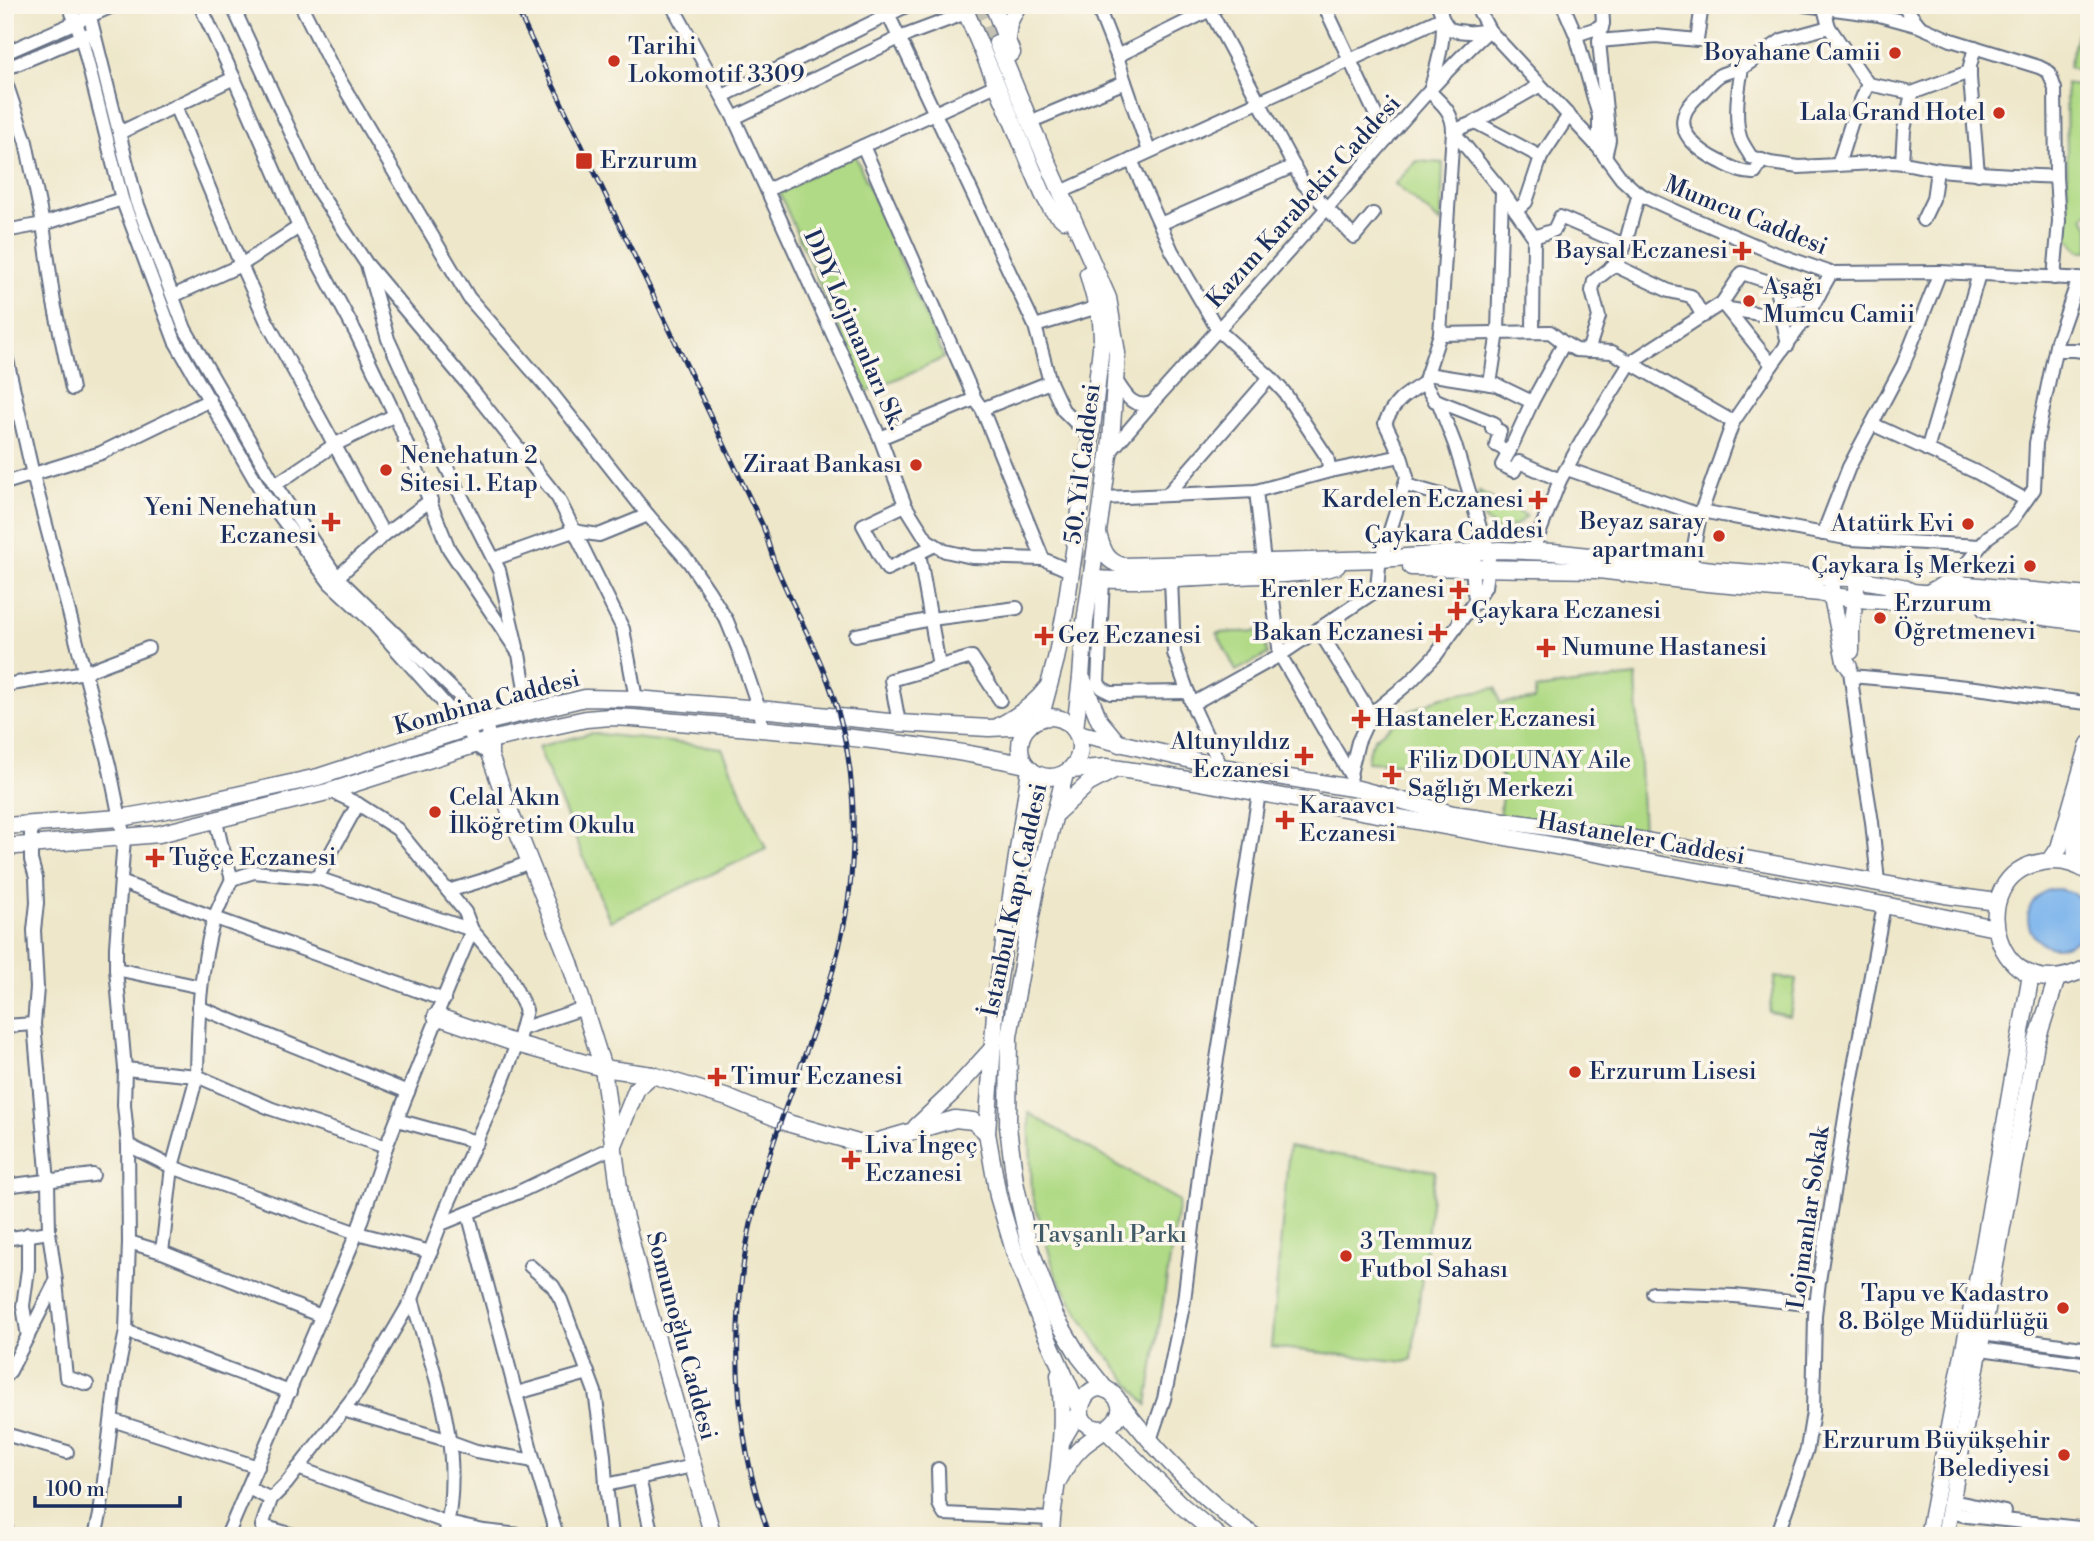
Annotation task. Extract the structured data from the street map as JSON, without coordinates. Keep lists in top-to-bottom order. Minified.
{"streets":{"main road":["50. Yıl Caddesi","Çaykara Caddesi","Kombina Caddesi","Hastaneler Caddesi","İstanbul Kapı Caddesi","Somunoğlu Caddesi"],"street":["Kazım Karabekir Caddesi","Mumcu Caddesi","DDY Lojmanları Sk.","Lojmanlar Sokak"]},"crossings":[["Kazım Karabekir Caddesi","Mumcu Caddesi"],["Kazım Karabekir Caddesi","50. Yıl Caddesi"],["50. Yıl Caddesi","Çaykara Caddesi"],["50. Yıl Caddesi","Kombina Caddesi"],["50. Yıl Caddesi","Hastaneler Caddesi"],["50. Yıl Caddesi","İstanbul Kapı Caddesi"],["Kombina Caddesi","Hastaneler Caddesi"],["Kombina Caddesi","İstanbul Kapı Caddesi"],["Kombina Caddesi","Somunoğlu Caddesi"],["Hastaneler Caddesi","İstanbul Kapı Caddesi"],["Hastaneler Caddesi","Lojmanlar Sokak"]],"parks":["Tavşanlı Parkı"],"places":{"other":["Boyahane Camii","Tarihi Lokomotif 3309","Lala Grand Hotel","Aşağı Mumcu Camii","Ziraat Bankası","Nenehatun 2 Sitesi 1. Etap","Atatürk Evi","Beyaz saray apartmanı","Çaykara İş Merkezi","Erzurum Öğretmenevi","Celal Akın İlköğretim Okulu","Erzurum Lisesi","3 Temmuz Futbol Sahası","Tapu ve Kadastro 8. Bölge Müdürlüğü","Erzurum Büyükşehir Belediyesi"],"transit":["Erzurum"],"health":["Baysal Eczanesi","Kardelen Eczanesi","Yeni Nenehatun Eczanesi","Erenler Eczanesi","Çaykara Eczanesi","Bakan Eczanesi","Gez Eczanesi","Numune Hastanesi","Hastaneler Eczanesi","Altunyıldız Eczanesi","Filiz DOLUNAY Aile Sağlığı Merkezi","Karaavcı Eczanesi","Tuğçe Eczanesi","Timur Eczanesi","Liva İngeç Eczanesi"]},"scale_bar":"100 m"}
